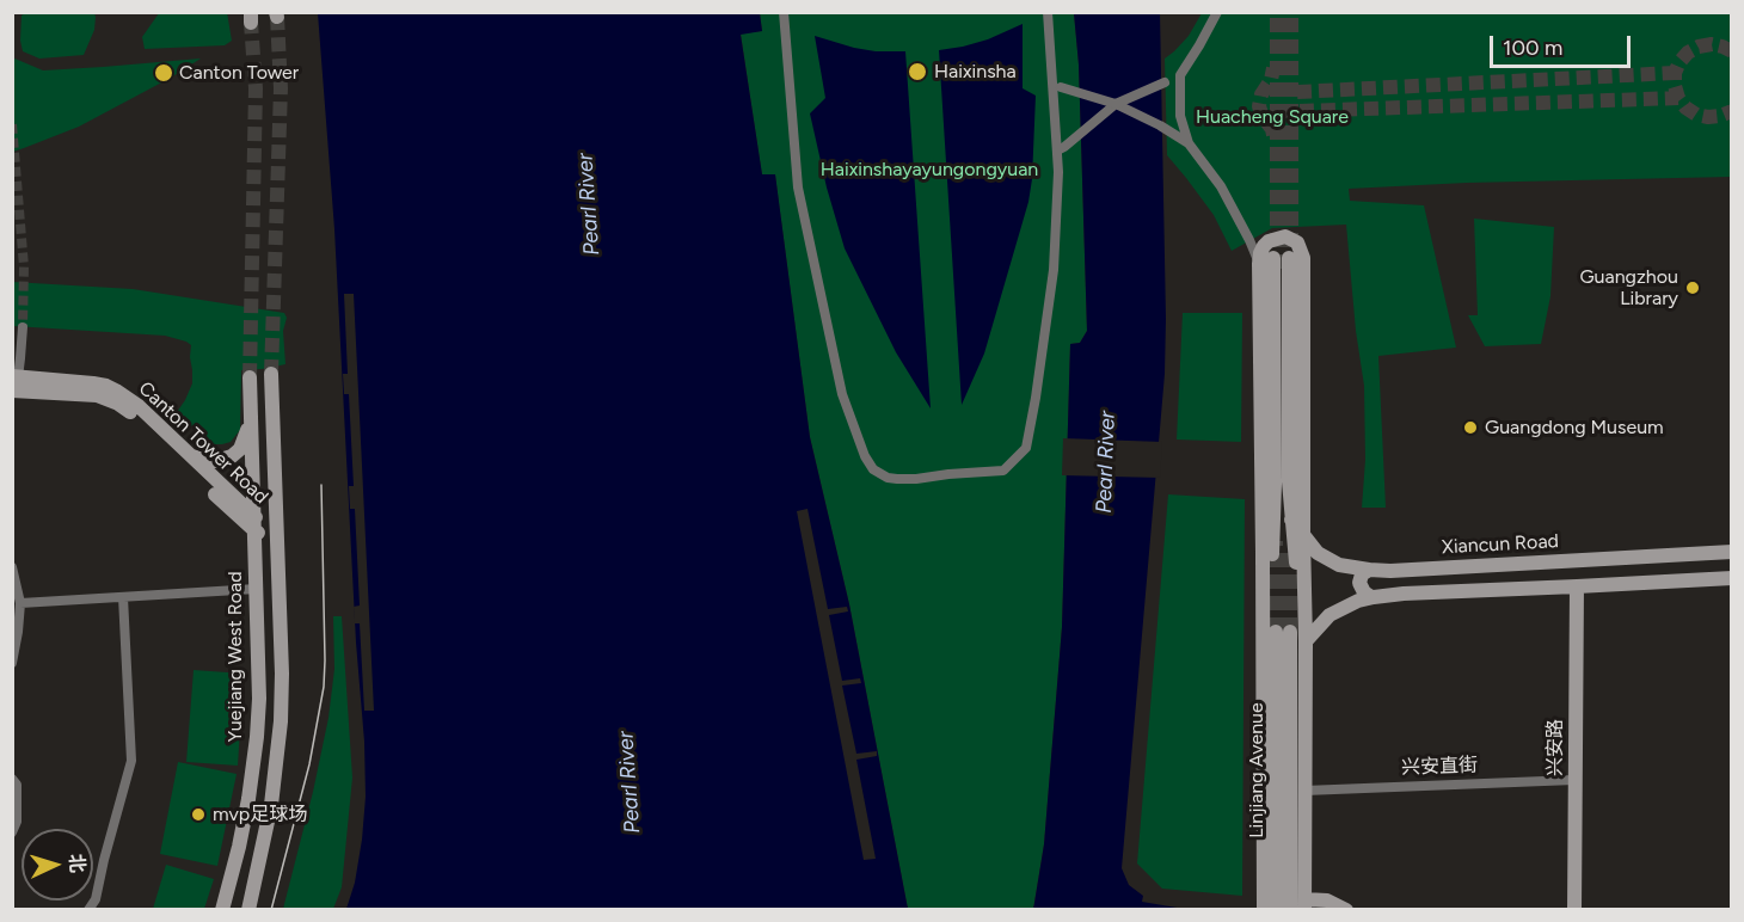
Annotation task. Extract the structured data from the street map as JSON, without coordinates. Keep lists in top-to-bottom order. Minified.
{"streets":{"main road":["Canton Tower Road","Xiancun Road","Yuejiang West Road","兴安路","Linjiang Avenue"],"street":["兴安直街"]},"crossings":[["Canton Tower Road","Yuejiang West Road"],["兴安路","兴安直街"]],"water":["Pearl River"],"parks":["Huacheng Square","Haixinshayayungongyuan"],"places":["Haixinsha","Canton Tower","Guangzhou Library","Guangdong Museum","mvp足球场"],"scale_bar":"100 m","north":"right"}
